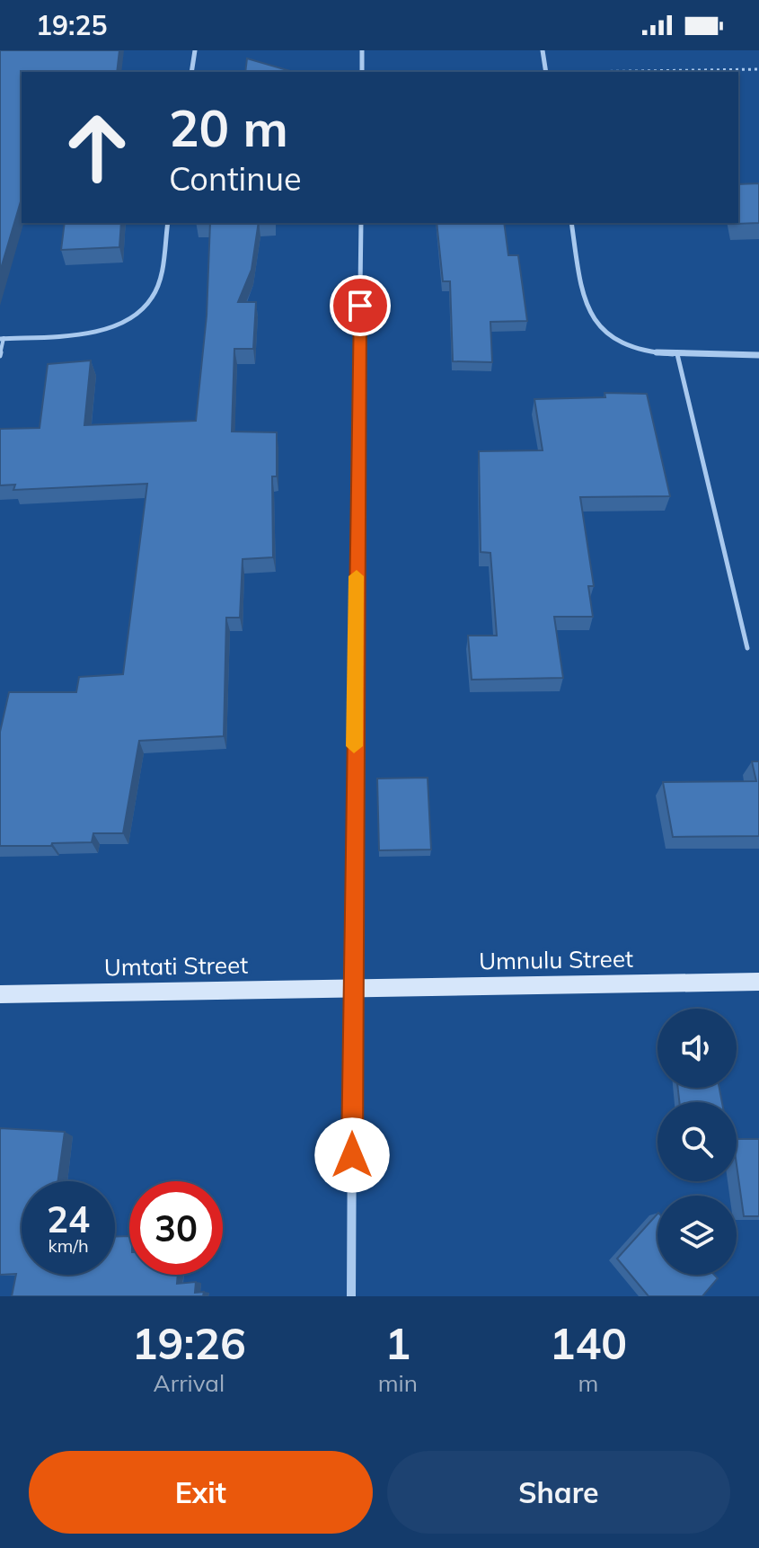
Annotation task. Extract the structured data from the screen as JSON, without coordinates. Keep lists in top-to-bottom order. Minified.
{"streets":{"street":["Umnulu Street","Umtati Street"]},"crossings":[["Umnulu Street","Umtati Street"]],"page":{"status":"19:25","turn":["20 m","Continue"],"speed":"24 km/h","limit":"30","eta":["19:26","Arrival","1","min","140","m"],"buttons":["Exit","Share"]}}
